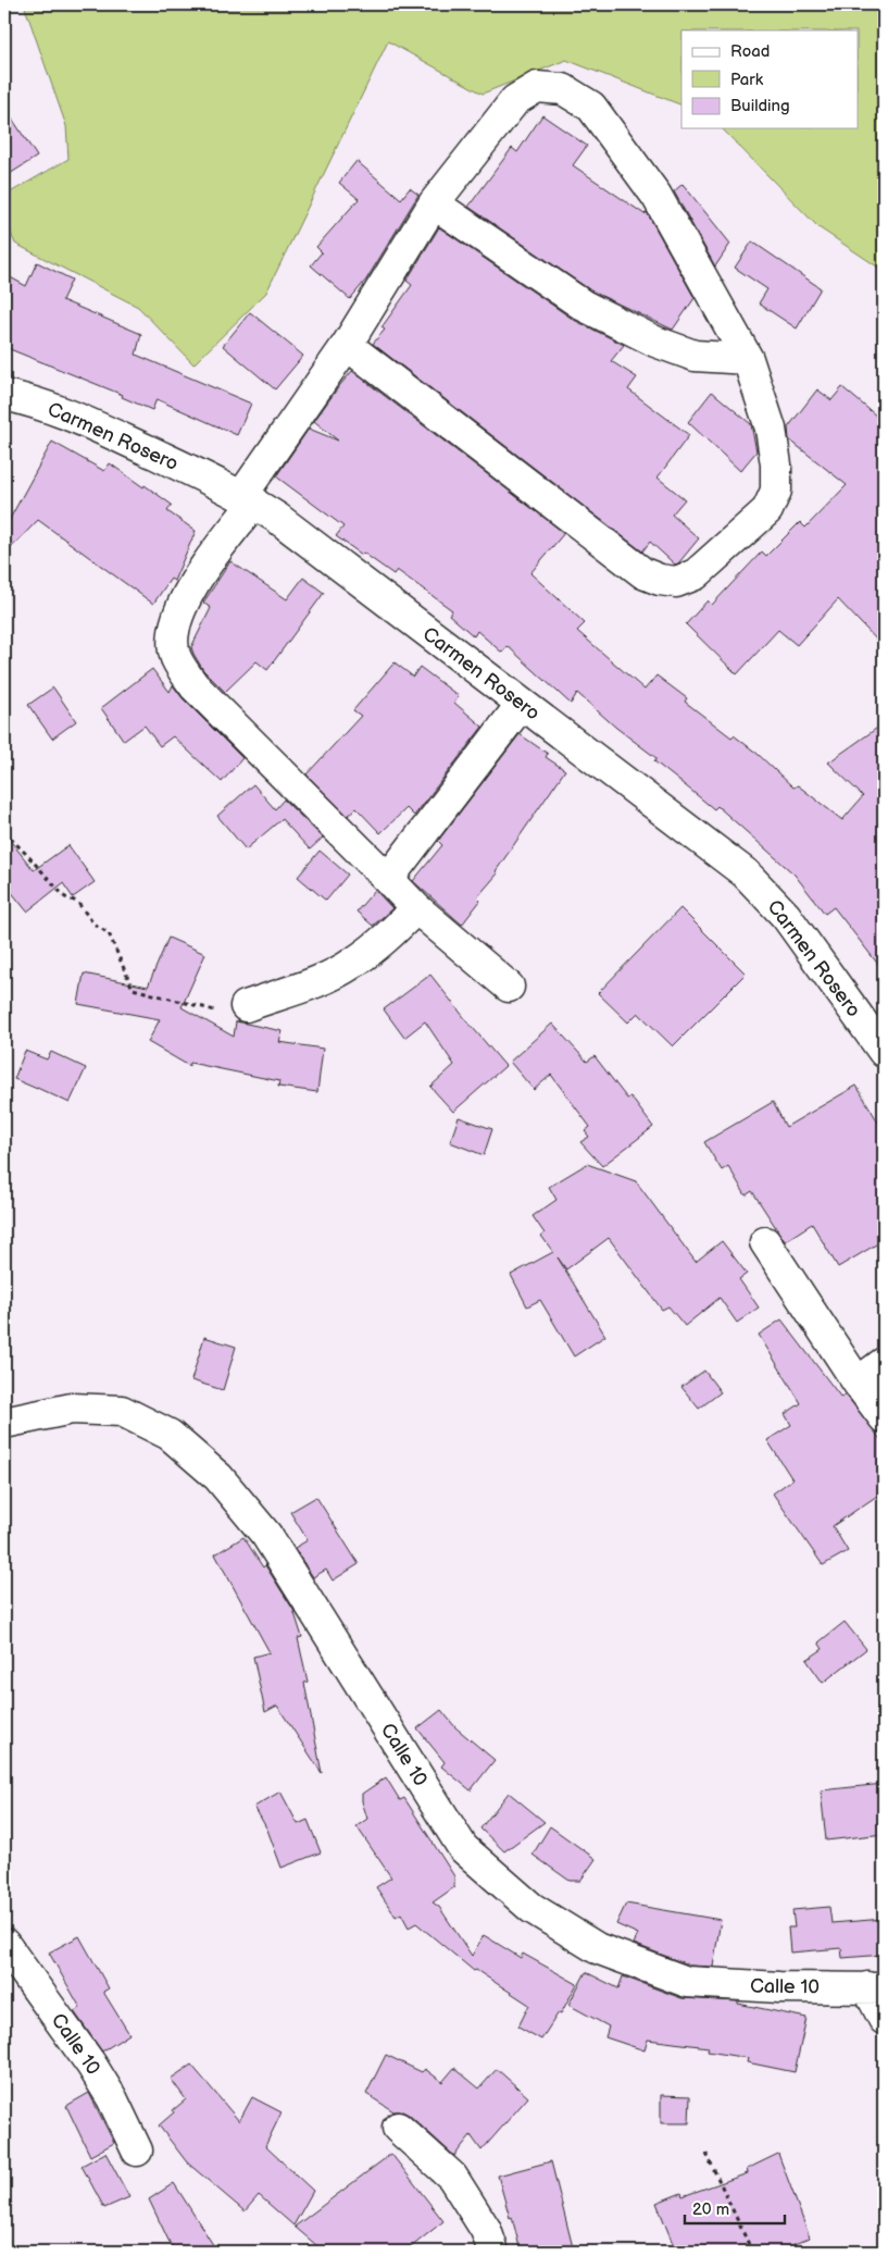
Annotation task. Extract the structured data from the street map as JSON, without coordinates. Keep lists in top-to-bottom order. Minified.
{"streets":{"street":["Carmen Rosero","Calle 10"]},"legend":["Road","Park","Building"],"scale_bar":"20 m"}
